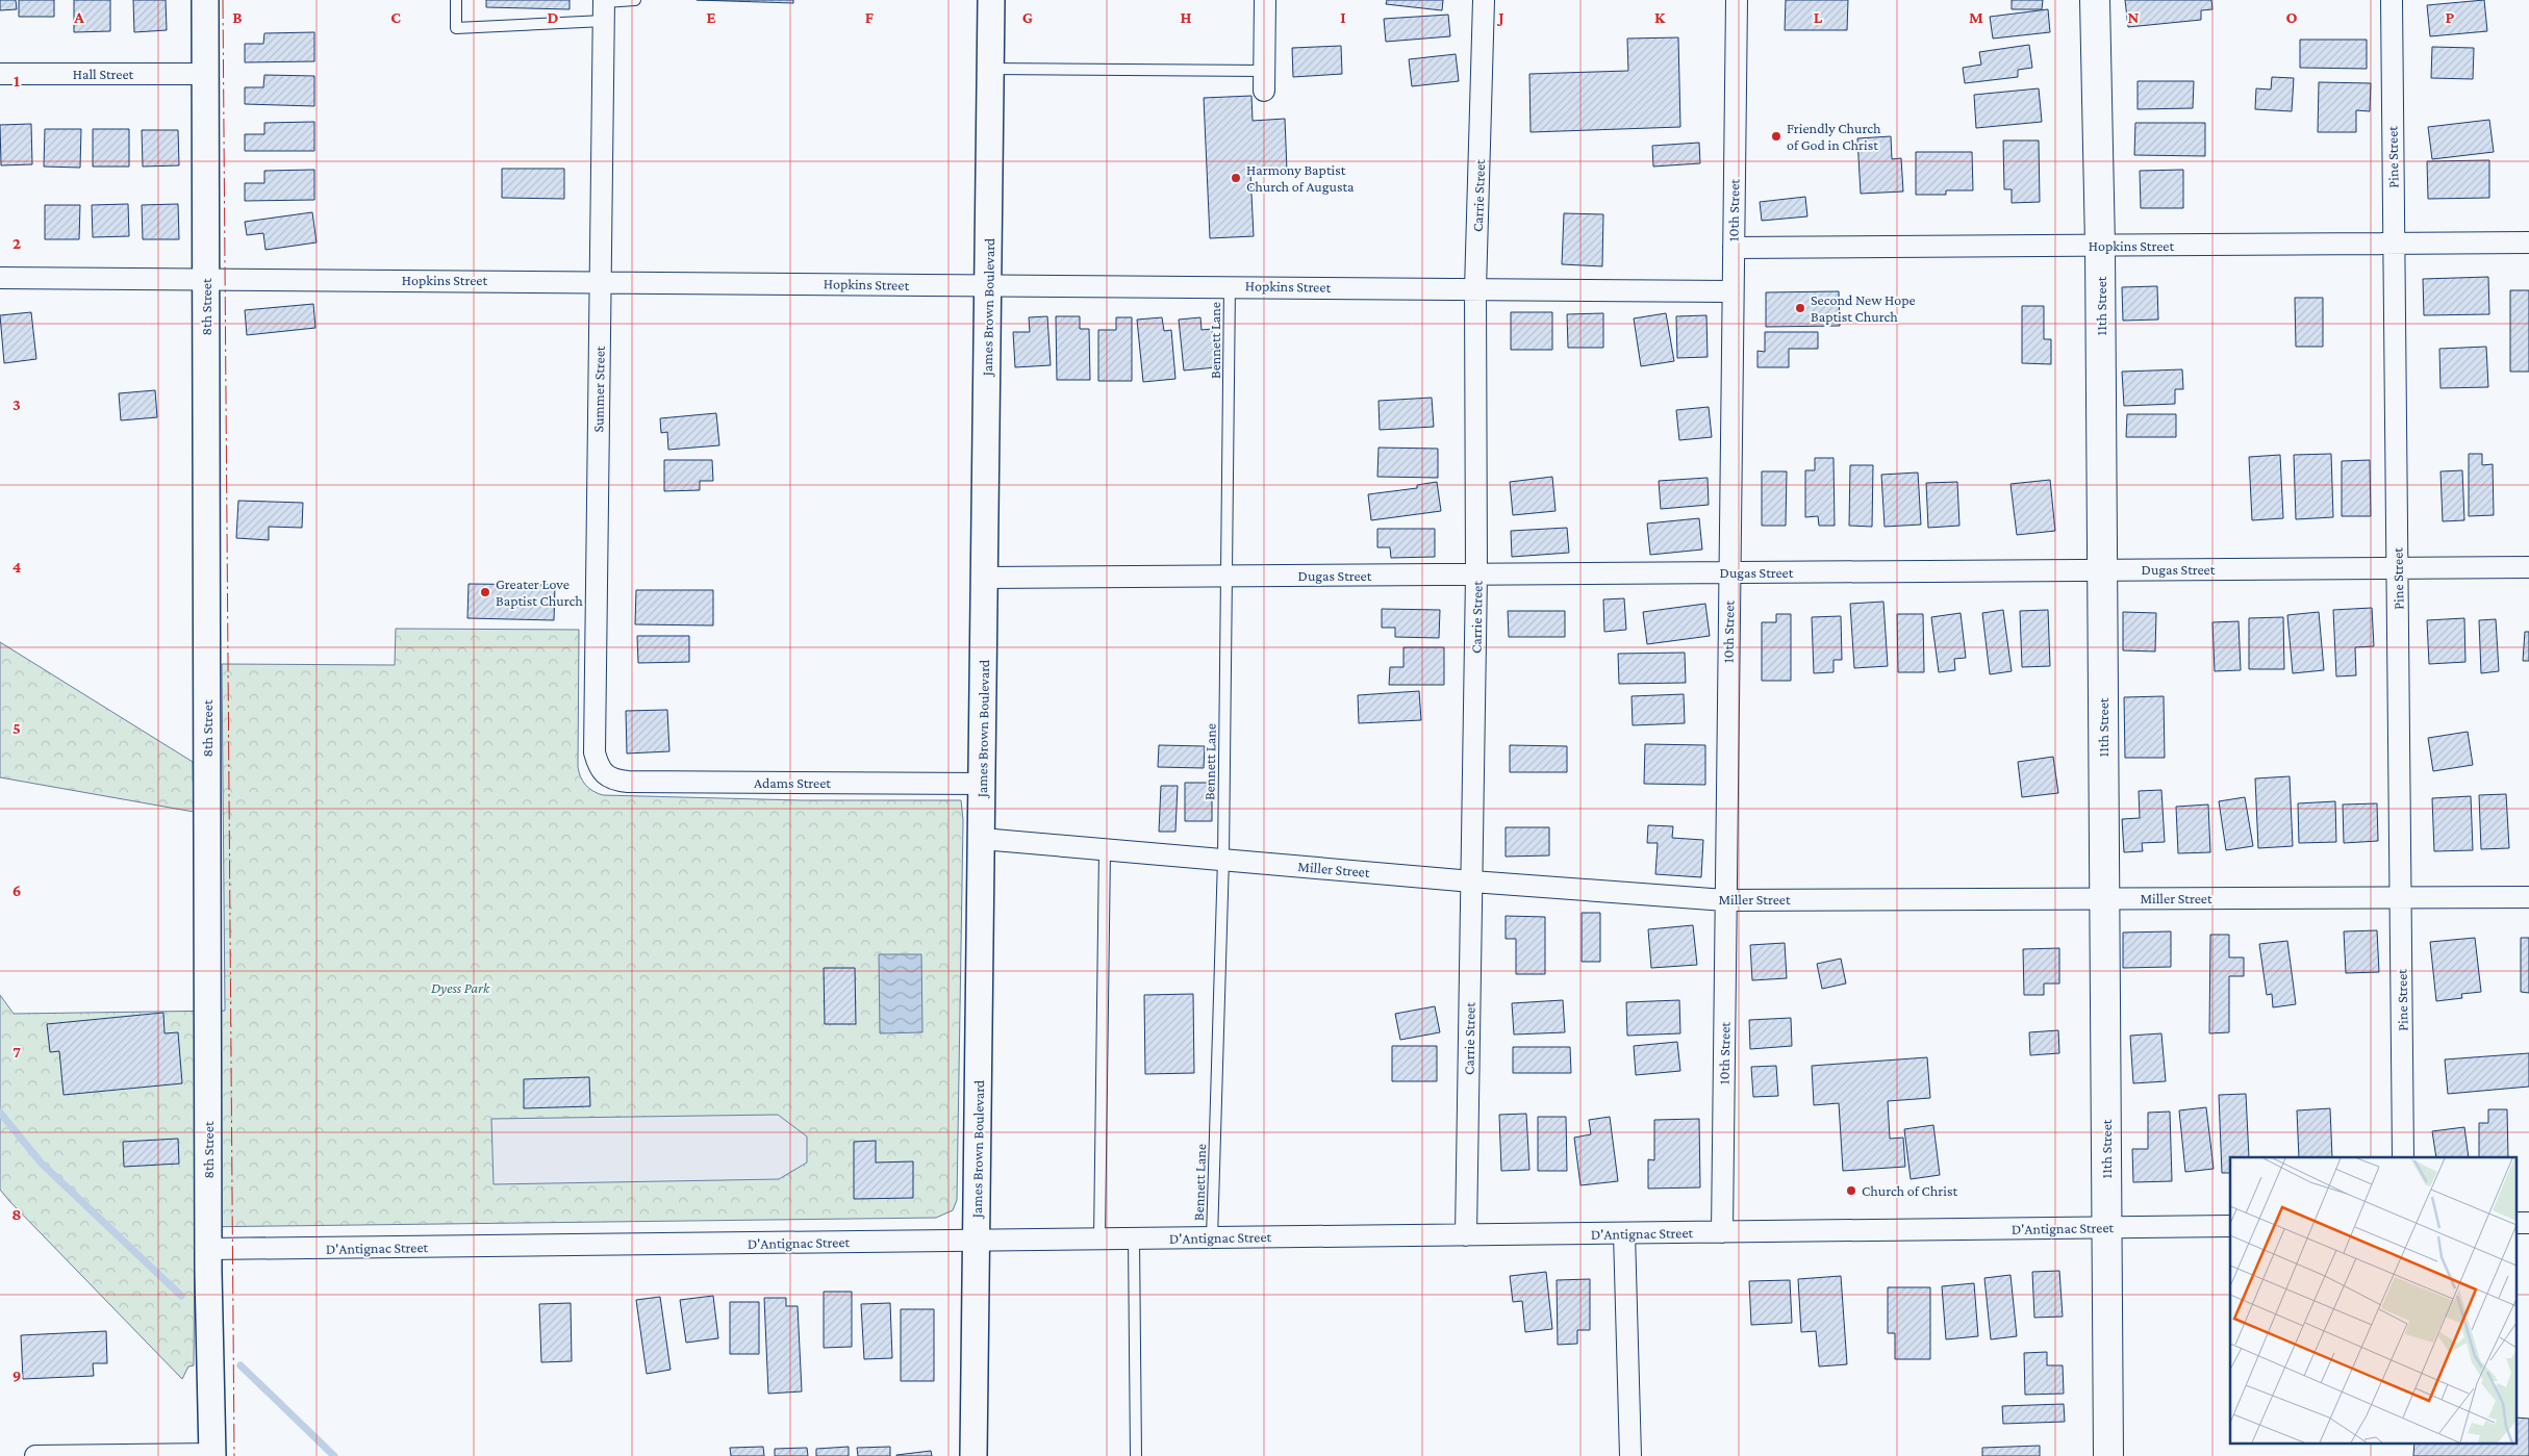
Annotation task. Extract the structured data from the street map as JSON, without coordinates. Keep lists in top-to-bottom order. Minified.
{"streets":{"main road":["11th Street"],"street":["Hall Street","Pine Street","Carrie Street","10th Street","Hopkins Street","8th Street","James Brown Boulevard","Summer Street","Dugas Street","Adams Street","Miller Street","D'Antignac Street"],"lane":["Bennett Lane"]},"crossings":[["Hall Street","8th Street"],["Pine Street","Hopkins Street"],["Pine Street","Dugas Street"],["Pine Street","Miller Street"],["Carrie Street","Hopkins Street"],["Carrie Street","Dugas Street"],["Carrie Street","Miller Street"],["Carrie Street","D'Antignac Street"],["10th Street","Hopkins Street"],["10th Street","Dugas Street"],["10th Street","Miller Street"],["10th Street","D'Antignac Street"],["Hopkins Street","11th Street"],["Hopkins Street","8th Street"],["Hopkins Street","James Brown Boulevard"],["Hopkins Street","Bennett Lane"],["Hopkins Street","Summer Street"],["11th Street","Dugas Street"],["11th Street","Miller Street"],["11th Street","D'Antignac Street"],["8th Street","D'Antignac Street"],["James Brown Boulevard","Dugas Street"],["James Brown Boulevard","Adams Street"],["James Brown Boulevard","Miller Street"],["James Brown Boulevard","D'Antignac Street"],["Bennett Lane","Dugas Street"],["Bennett Lane","Miller Street"],["Bennett Lane","D'Antignac Street"],["Summer Street","Adams Street"]],"parks":["Dyess Park"],"places":["Friendly Church of God in Christ","Harmony Baptist Church of Augusta","Second New Hope Baptist Church","Greater Love Baptist Church","Church of Christ"],"grid":{"columns":["A","B","C","D","E","F","G","H","I","J","K","L","M","N","O","P"],"rows":["1","2","3","4","5","6","7","8","9"]}}
